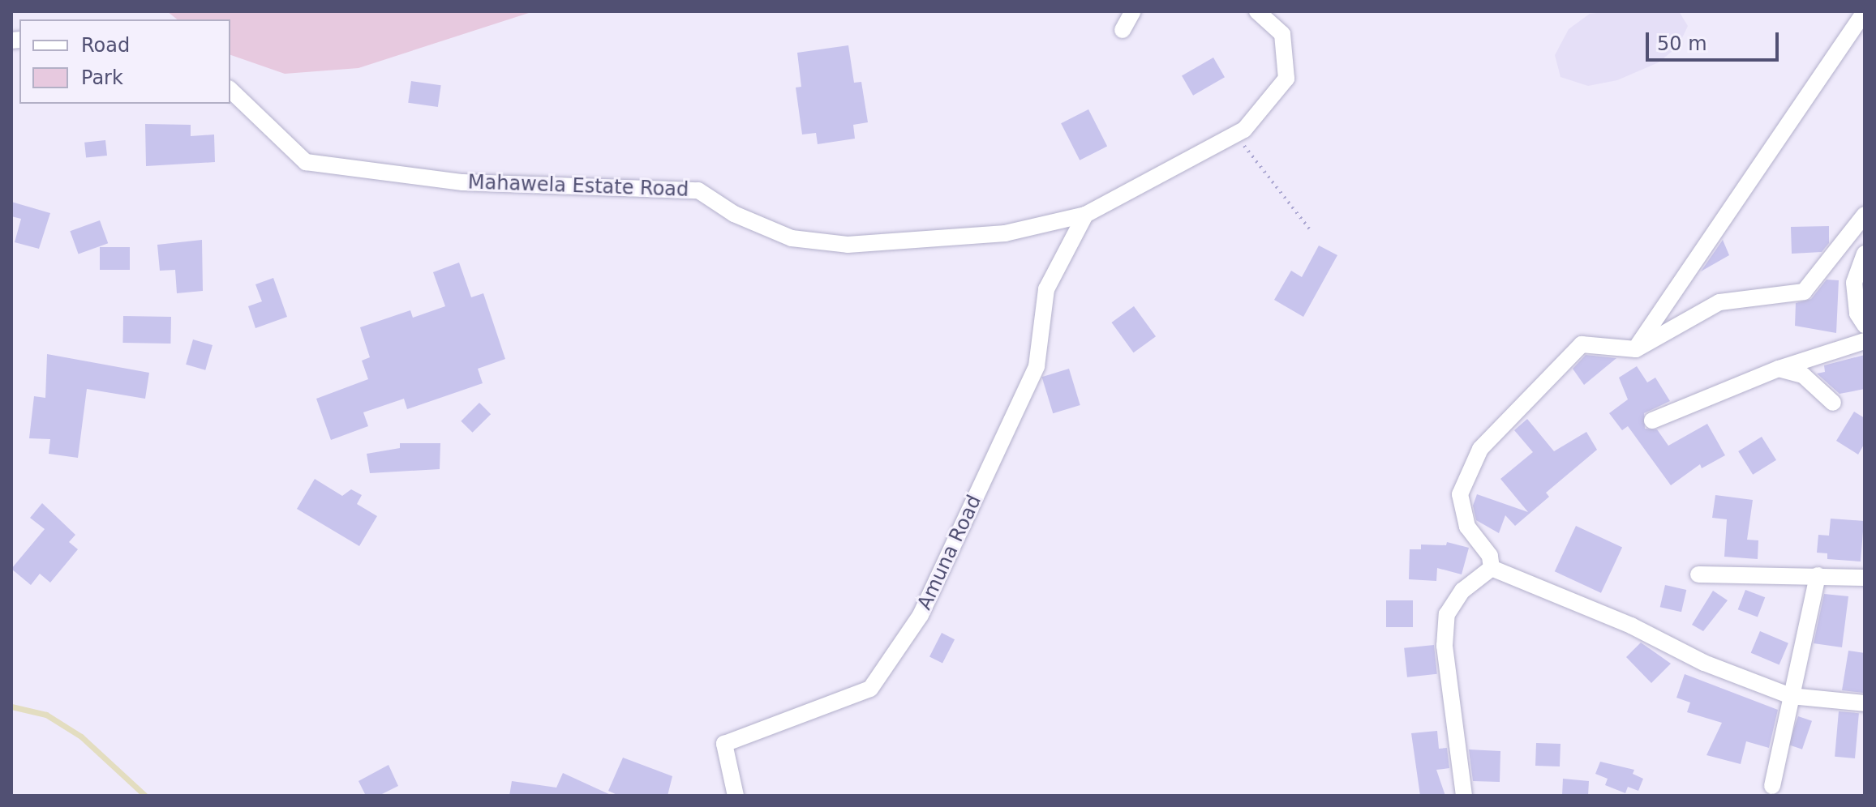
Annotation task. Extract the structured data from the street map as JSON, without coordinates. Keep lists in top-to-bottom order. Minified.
{"streets":{"street":["Mahawela Estate Road","Amuna Road"]},"crossings":[["Mahawela Estate Road","Amuna Road"]],"legend":["Road","Park"],"scale_bar":"50 m"}
